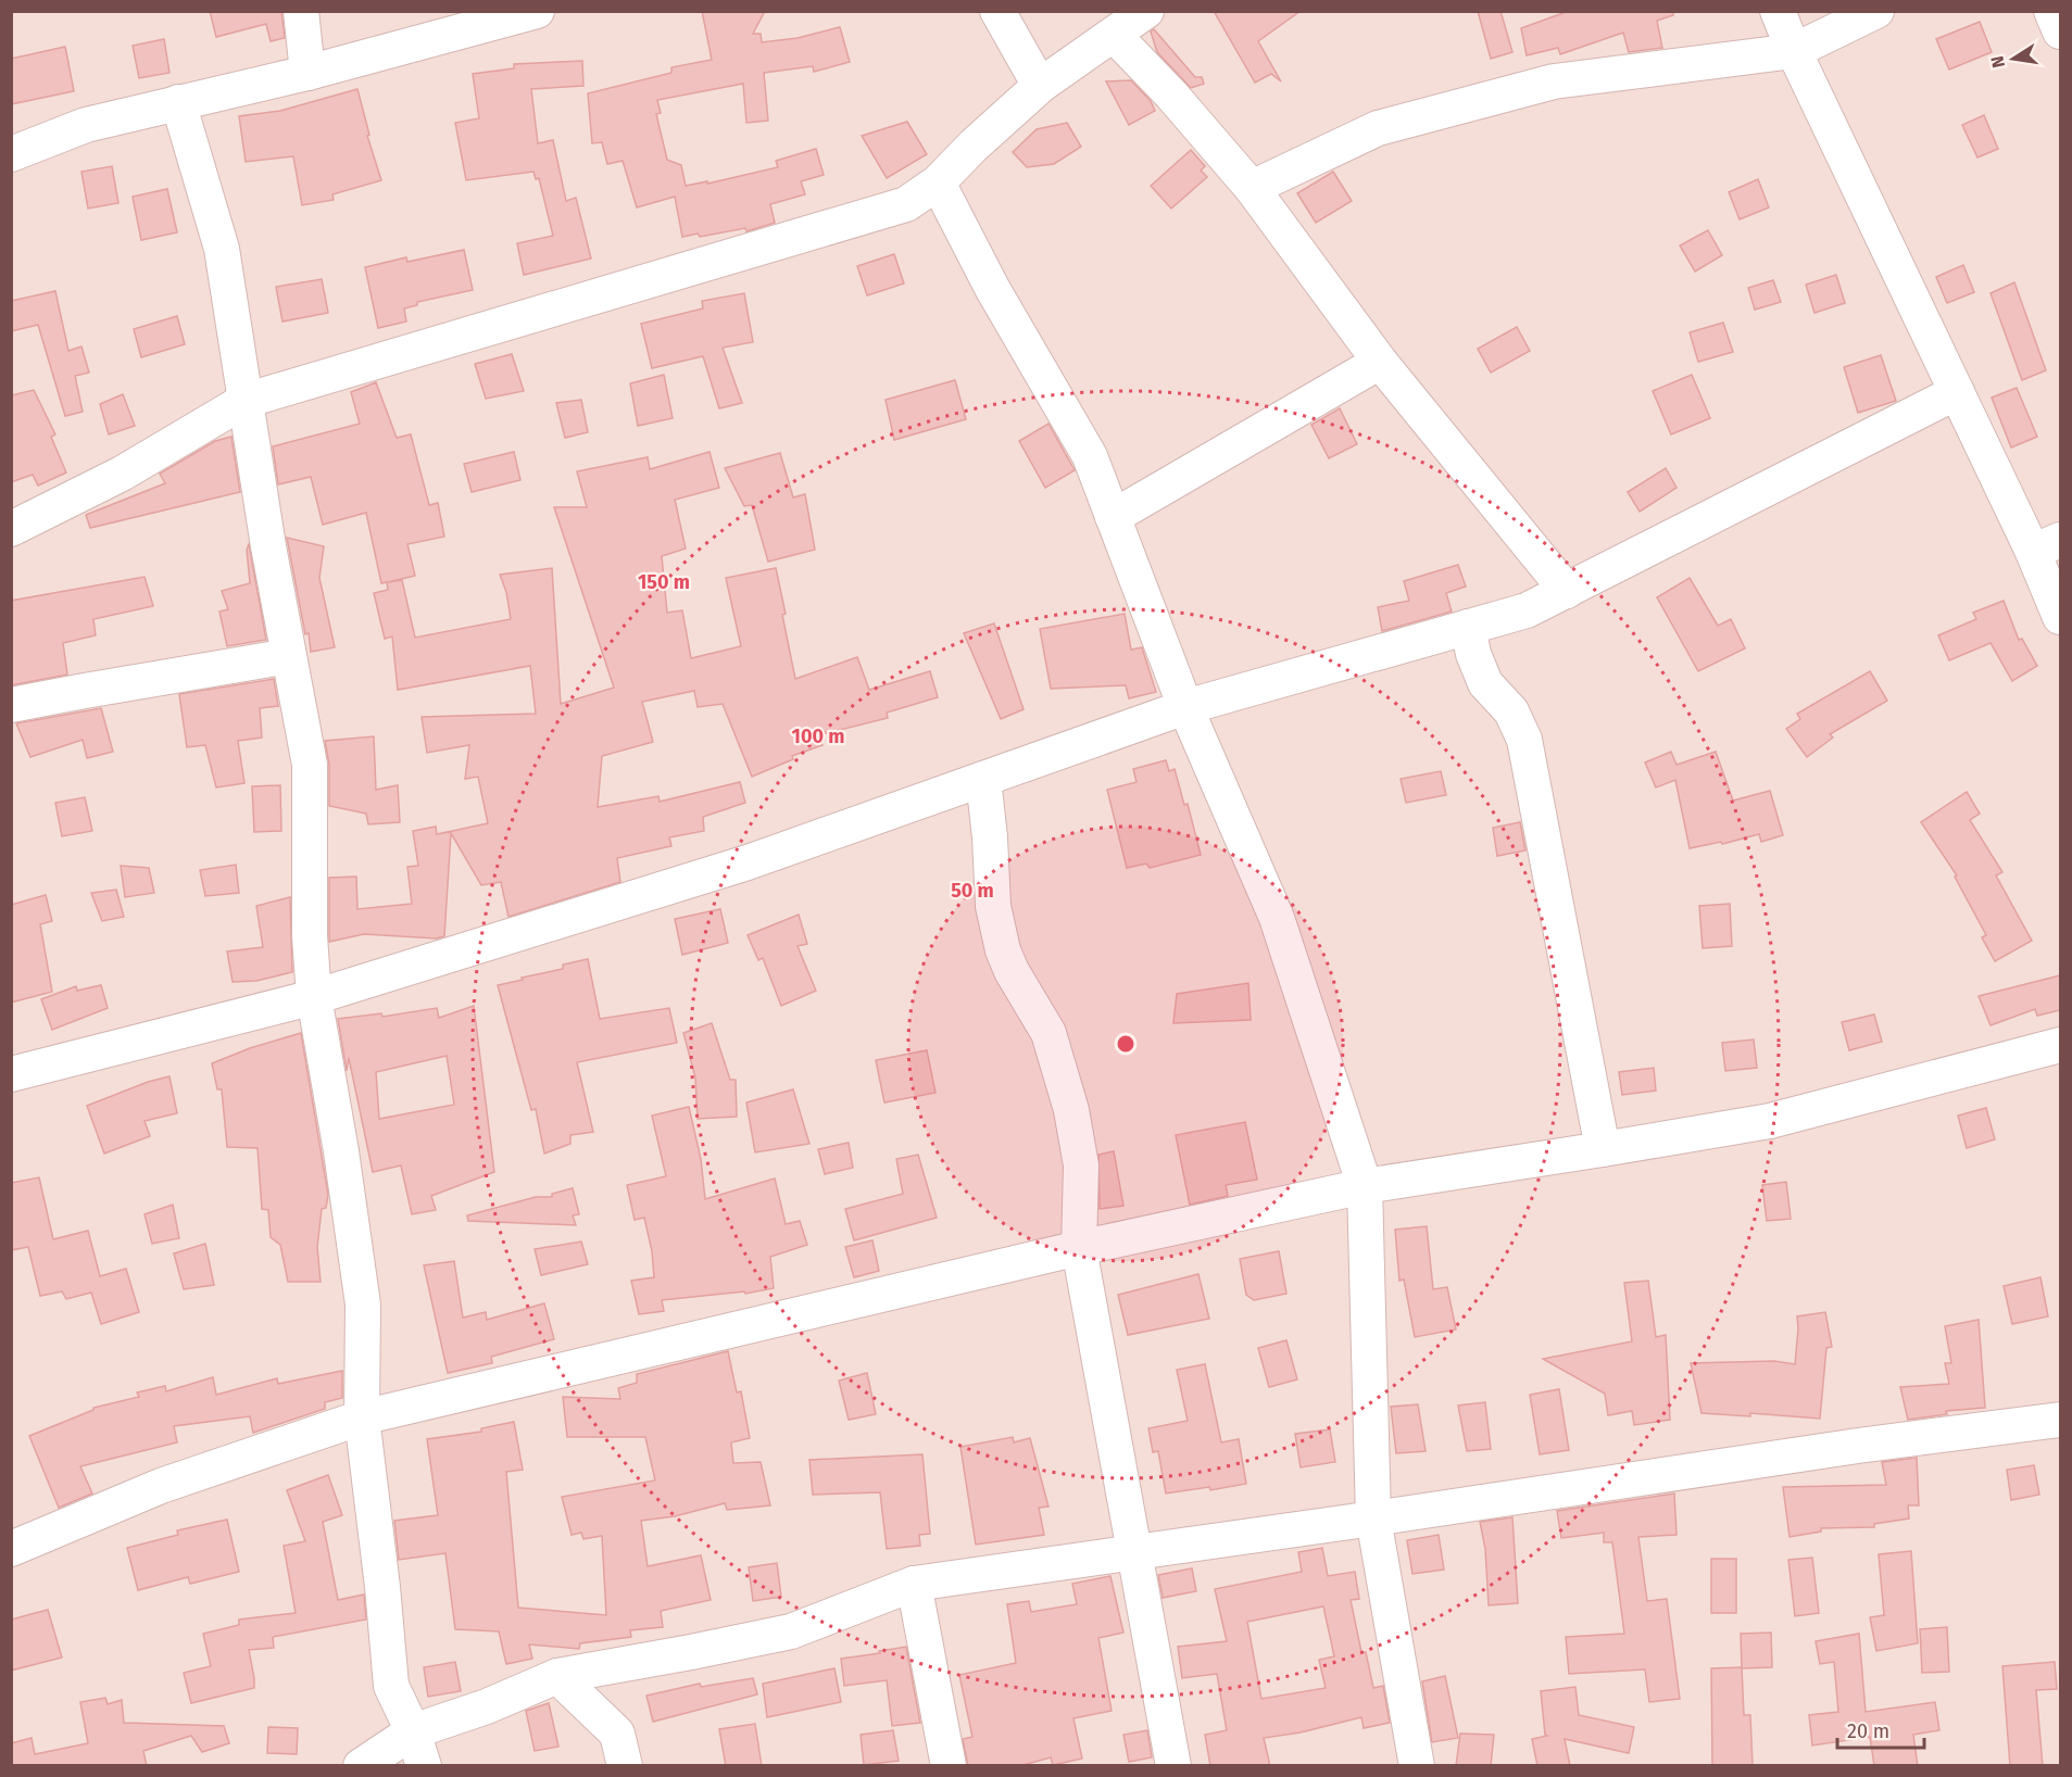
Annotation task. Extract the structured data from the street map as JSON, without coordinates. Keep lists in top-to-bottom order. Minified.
{"scale_bar":"20 m","north":"left","rings":["150 m","100 m","50 m"]}
